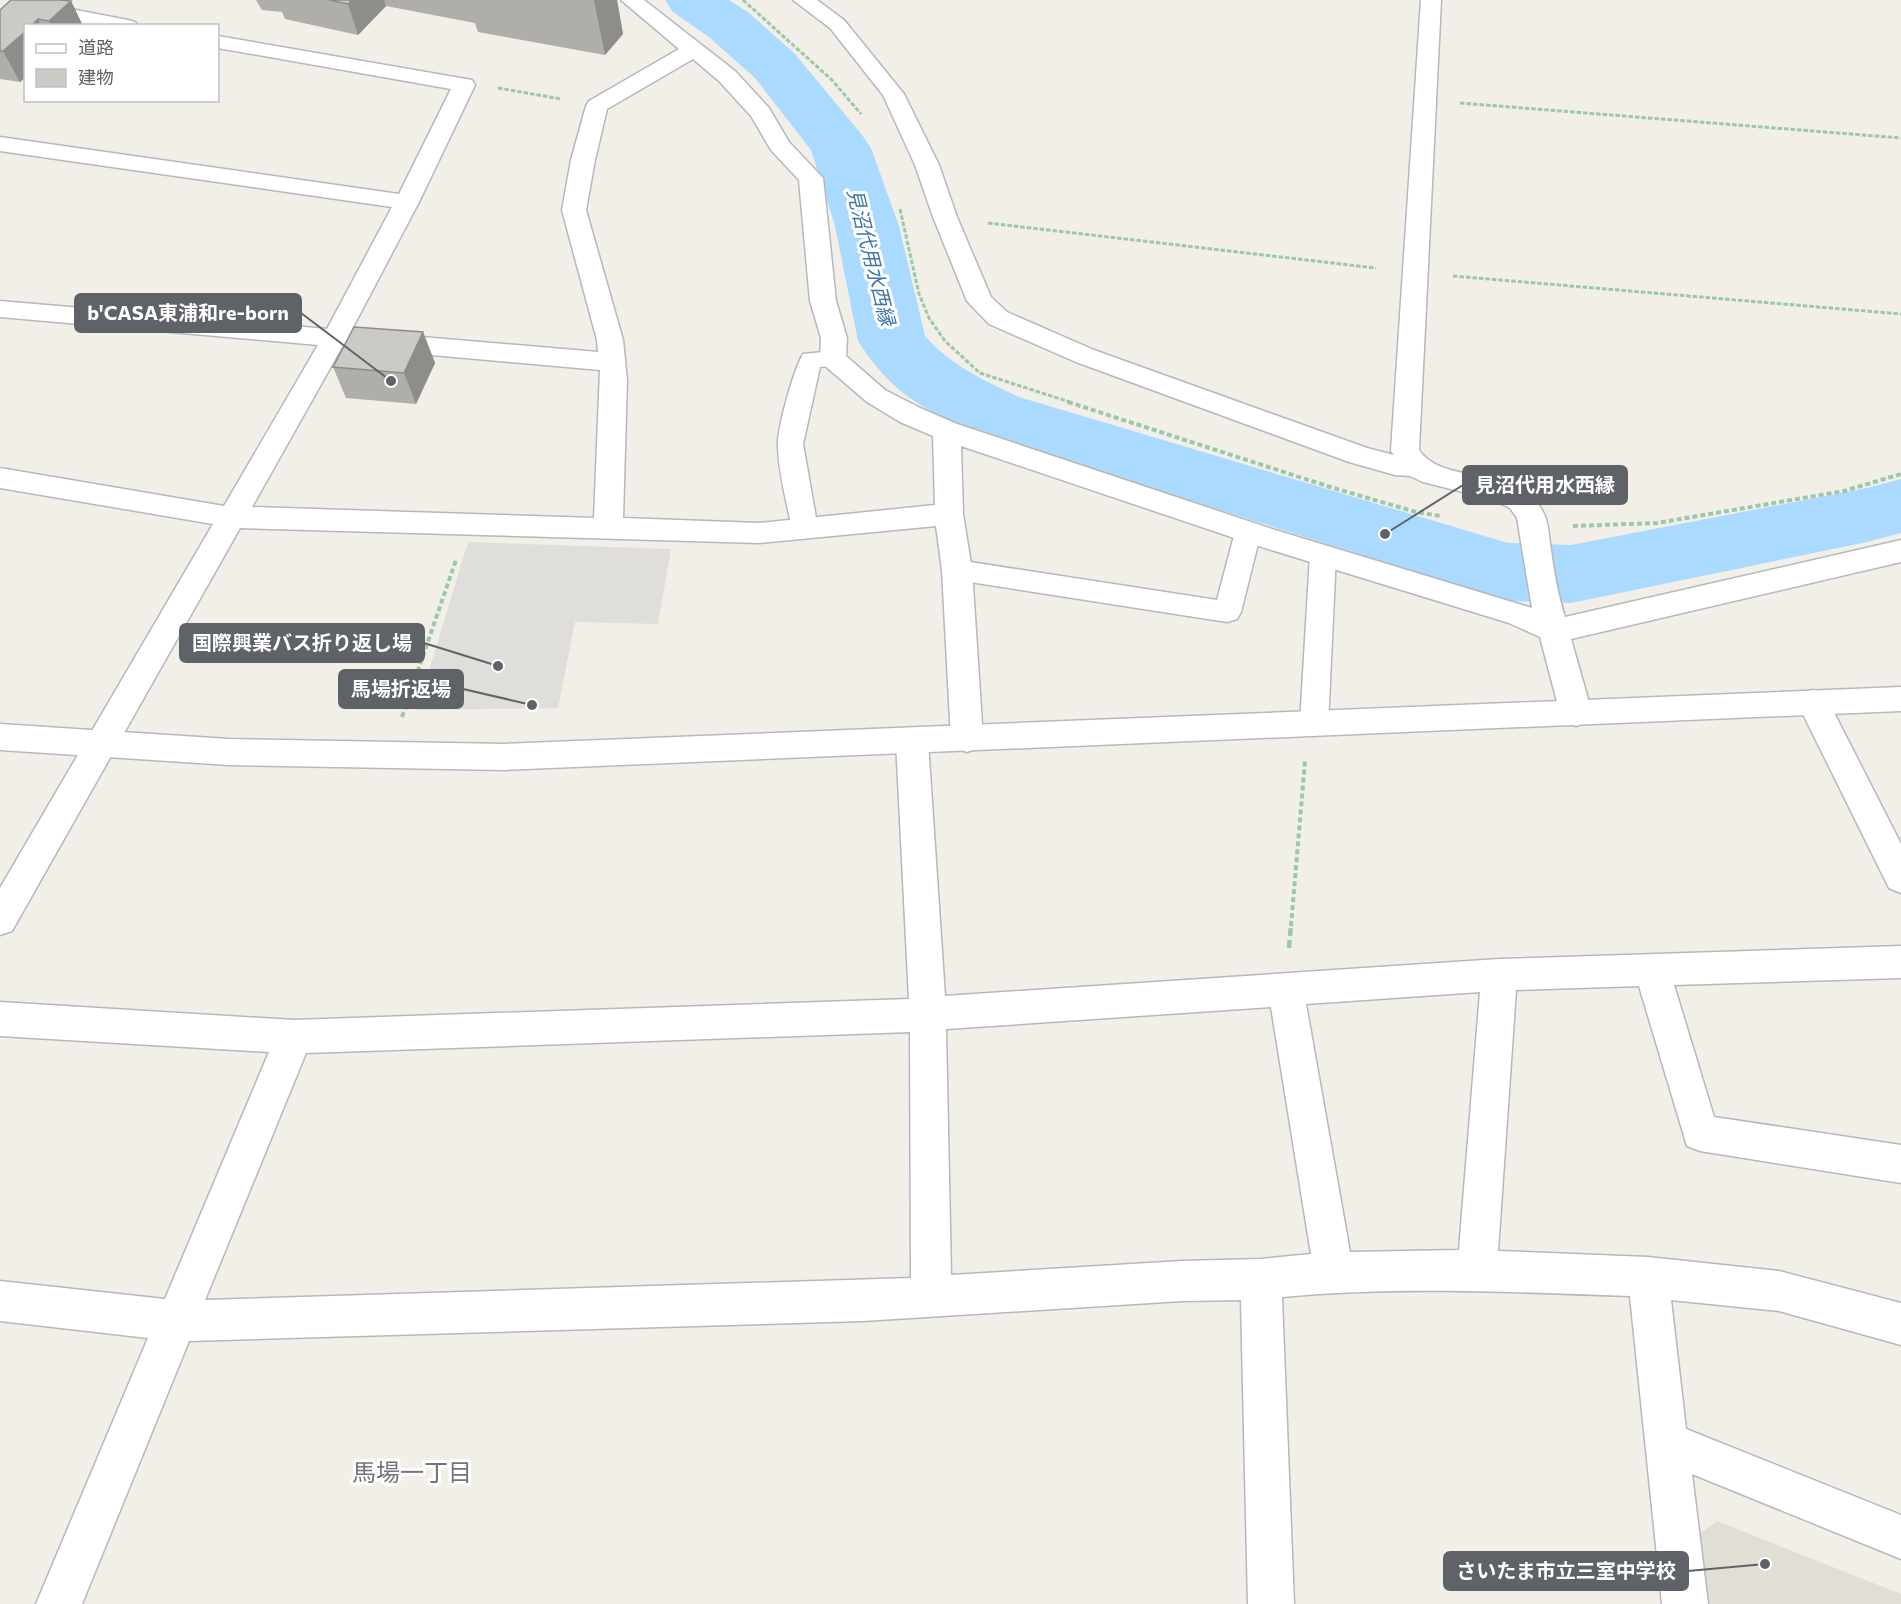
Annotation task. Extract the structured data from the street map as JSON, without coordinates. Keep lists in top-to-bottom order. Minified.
{"districts":["馬場一丁目"],"water":["見沼代用水西縁"],"places":["b'CASA東浦和re-born","見沼代用水西縁","国際興業バス折り返し場","馬場折返場","さいたま市立三室中学校"],"legend":["道路","建物"]}
